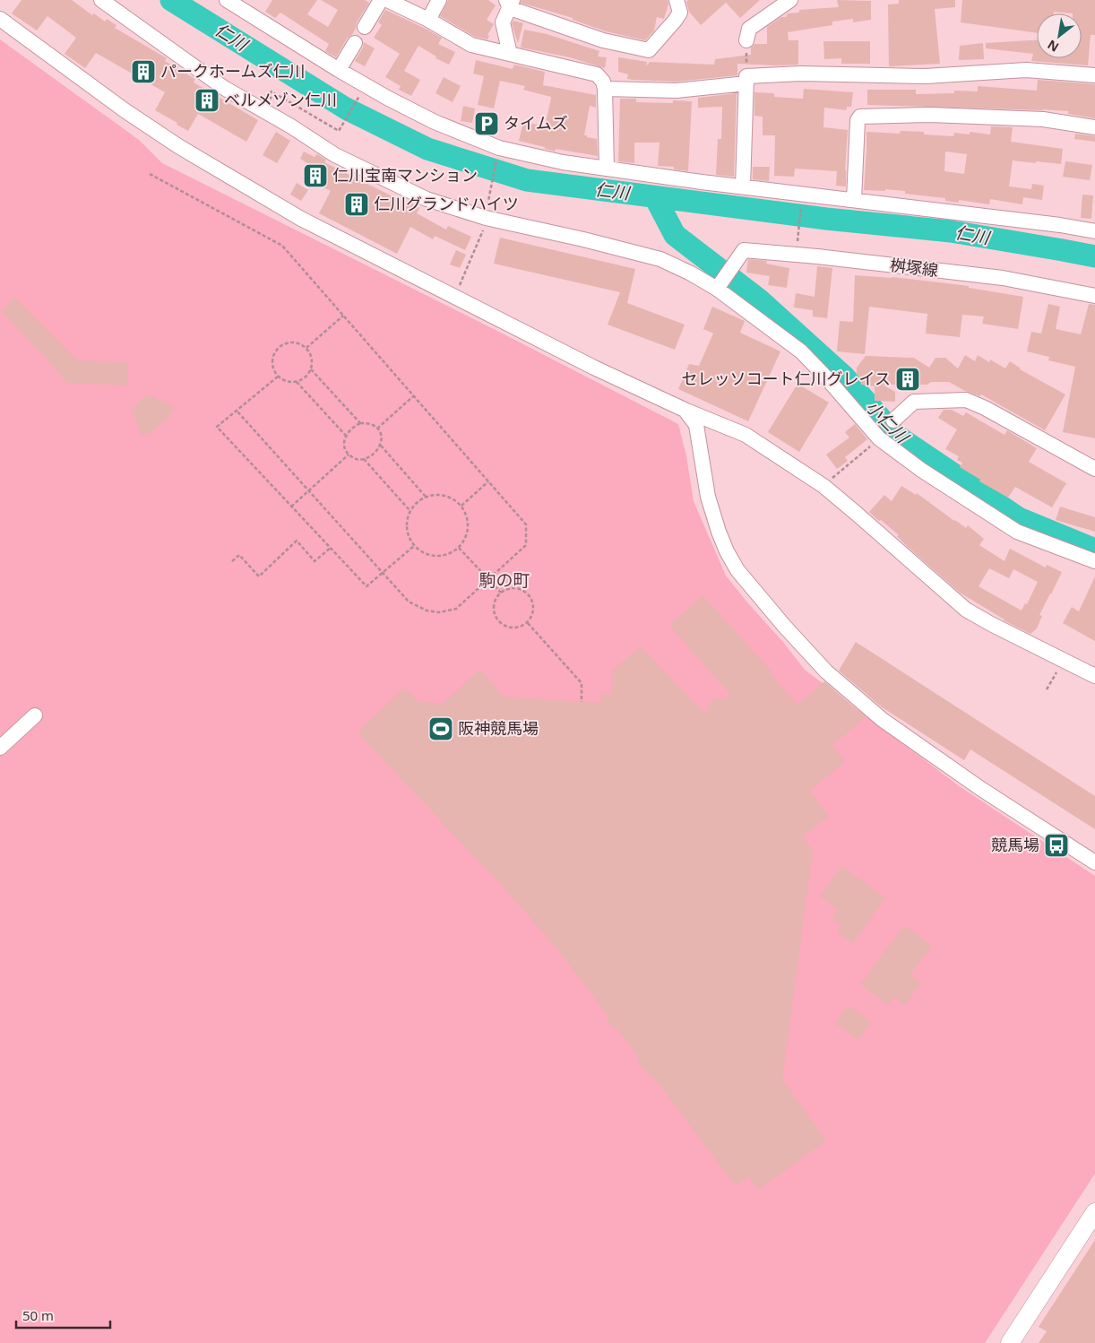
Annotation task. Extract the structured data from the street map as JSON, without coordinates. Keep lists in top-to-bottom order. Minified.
{"streets":{"street":["桝塚線"]},"districts":["駒の町"],"water":["仁川","小仁川"],"places":{"building":["パークホームズ仁川","ベルメゾン仁川","仁川宝南マンション","仁川グランドハイツ","セレッソコート仁川グレイス"],"parking":["タイムズ"],"sports":["阪神競馬場"],"bus stop":["競馬場"]},"scale_bar":"50 m","north":"bottom left"}
